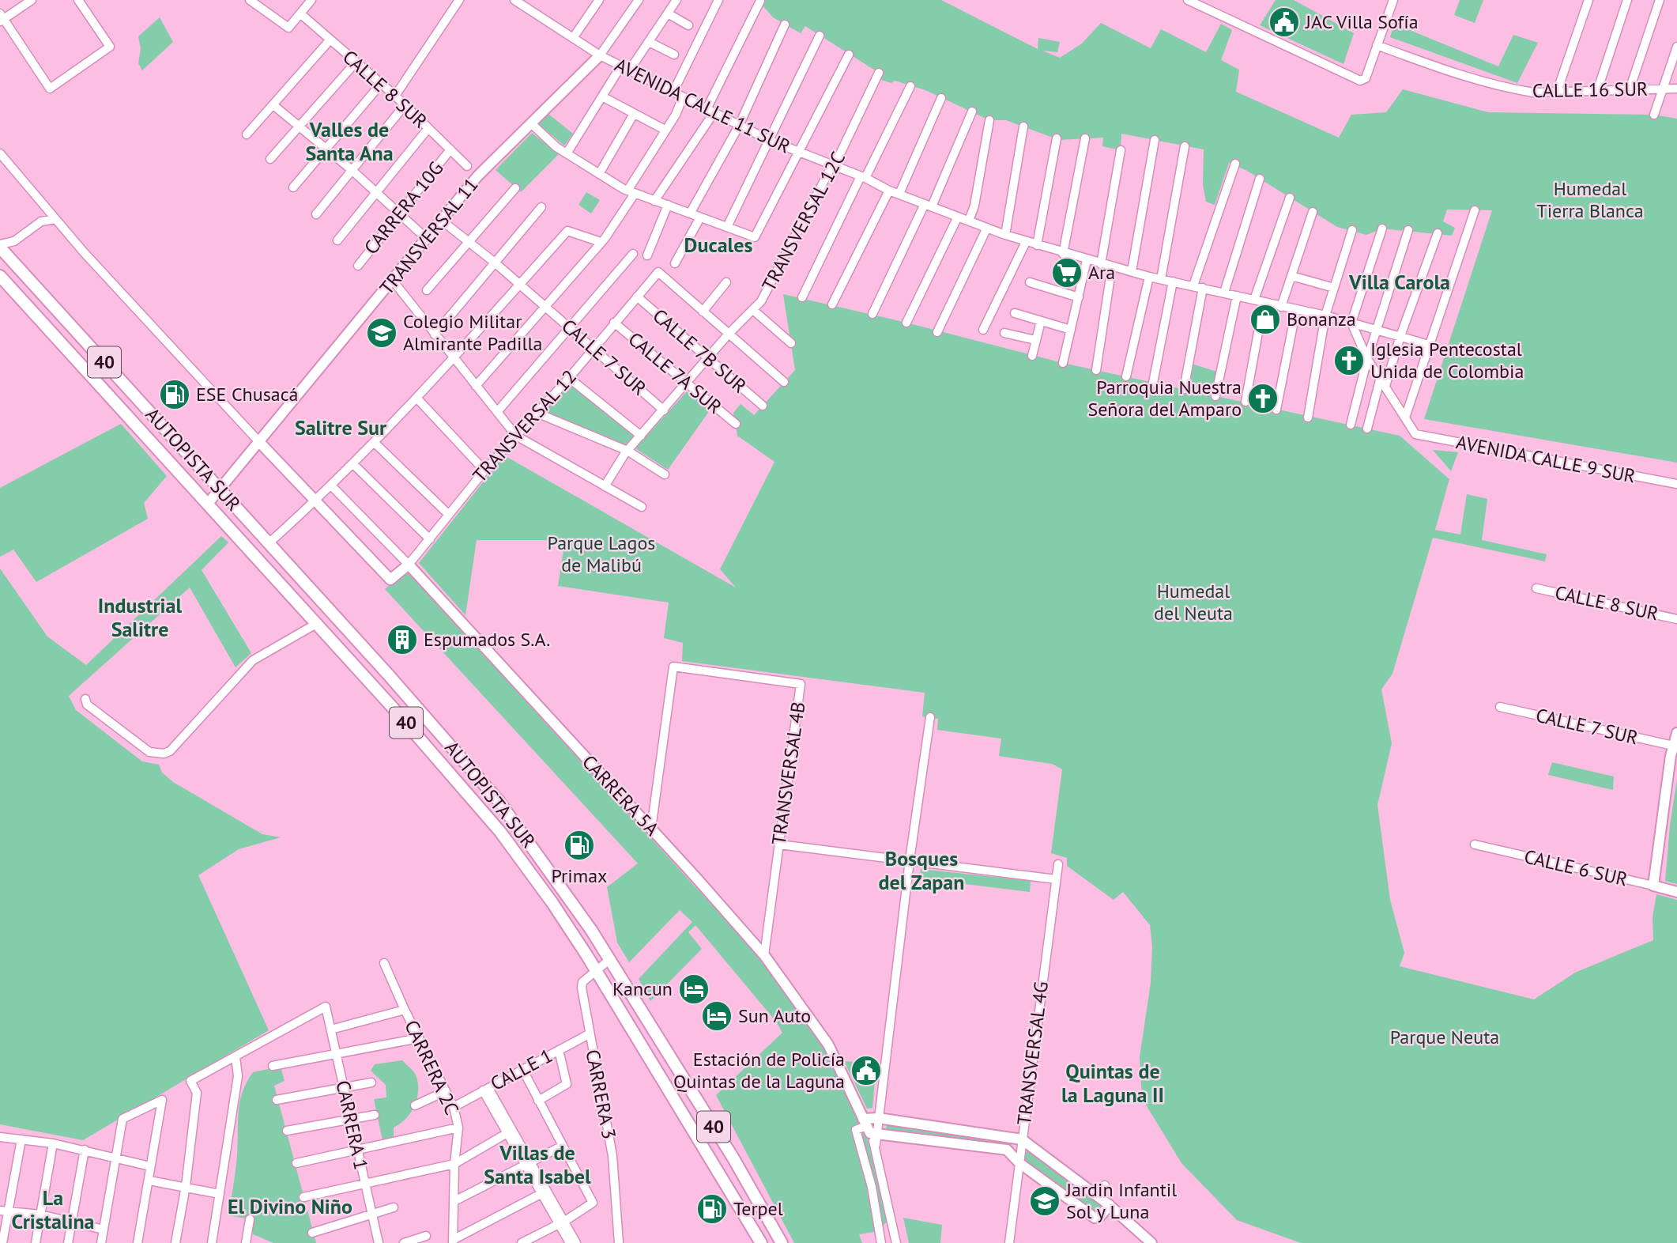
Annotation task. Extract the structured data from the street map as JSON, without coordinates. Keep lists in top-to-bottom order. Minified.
{"streets":{"highway":["40","AUTOPISTA SUR"],"main road":["TRANSVERSAL 11","TRANSVERSAL 12","CARRERA 5A","CALLE 6 SUR"],"street":["CALLE 8 SUR","CALLE 16 SUR","AVENIDA CALLE 11 SUR","CARRERA 10G","TRANSVERSAL 12C","CALLE 7B SUR","CALLE 7 SUR","CALLE 7A SUR","AVENIDA CALLE 9 SUR","TRANSVERSAL 4B","TRANSVERSAL 4G","CARRERA 2C","CALLE 1","CARRERA 3","CARRERA 1"]},"crossings":[["CALLE 8 SUR","CARRERA 10G"],["AVENIDA CALLE 11 SUR","TRANSVERSAL 12C"],["AVENIDA CALLE 11 SUR","TRANSVERSAL 11"],["TRANSVERSAL 12C","CALLE 7B SUR"],["TRANSVERSAL 12C","CALLE 7 SUR"],["TRANSVERSAL 12C","CALLE 7A SUR"],["TRANSVERSAL 11","CALLE 7 SUR"],["TRANSVERSAL 11","AUTOPISTA SUR"],["CALLE 7B SUR","TRANSVERSAL 12"],["CALLE 7 SUR","TRANSVERSAL 12"],["CALLE 7A SUR","TRANSVERSAL 12"],["TRANSVERSAL 12","CARRERA 5A"],["AUTOPISTA SUR","CARRERA 3"],["TRANSVERSAL 4B","CARRERA 5A"],["CARRERA 2C","CALLE 1"],["CALLE 1","CARRERA 3"]],"districts":["Valles de Santa Ana","Ducales","Villa Carola","Salitre Sur","Industrial Salitre","Bosques del Zapan","Quintas de la Laguna II","Villas de Santa Isabel","La Cristalina","El Divino Niño"],"parks":["Humedal Tierra Blanca","Parque Lagos de Malibú","Humedal del Neuta","Parque Neuta"],"places":{"public building":["JAC Villa Sofía","Estación de Policía Quintas de la Laguna"],"supermarket":["Ara"],"shop":["Bonanza"],"school or university":["Colegio Militar Almirante Padilla","Jardin Infantil Sol y Luna"],"church":["Iglesia Pentecostal Unida de Colombia","Parroquia Nuestra Señora del Amparo"],"fuel station":["ESE Chusacá","Primax","Terpel"],"building":["Espumados S.A."],"hotel":["Kancun","Sun Auto"]}}
